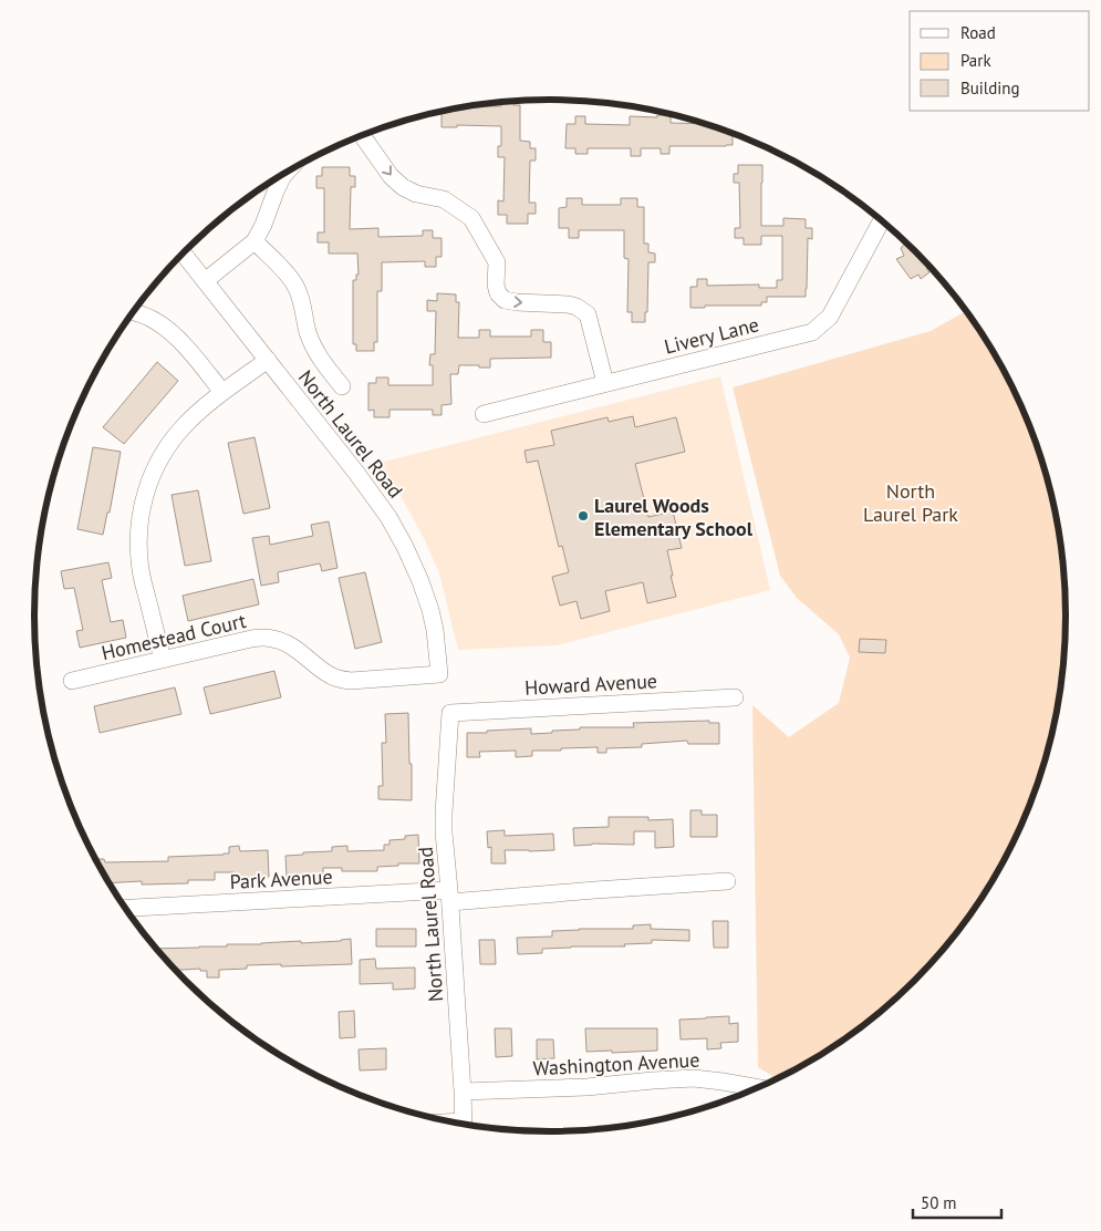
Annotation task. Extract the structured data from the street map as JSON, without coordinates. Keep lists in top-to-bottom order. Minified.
{"streets":{"street":["Livery Lane","North Laurel Road","Homestead Court","Howard Avenue","Park Avenue","Washington Avenue"]},"crossings":[["North Laurel Road","Homestead Court"],["North Laurel Road","Howard Avenue"],["North Laurel Road","Park Avenue"],["North Laurel Road","Washington Avenue"]],"parks":["North Laurel Park"],"places":["Laurel Woods Elementary School"],"legend":["Road","Park","Building"],"scale_bar":"50 m"}
